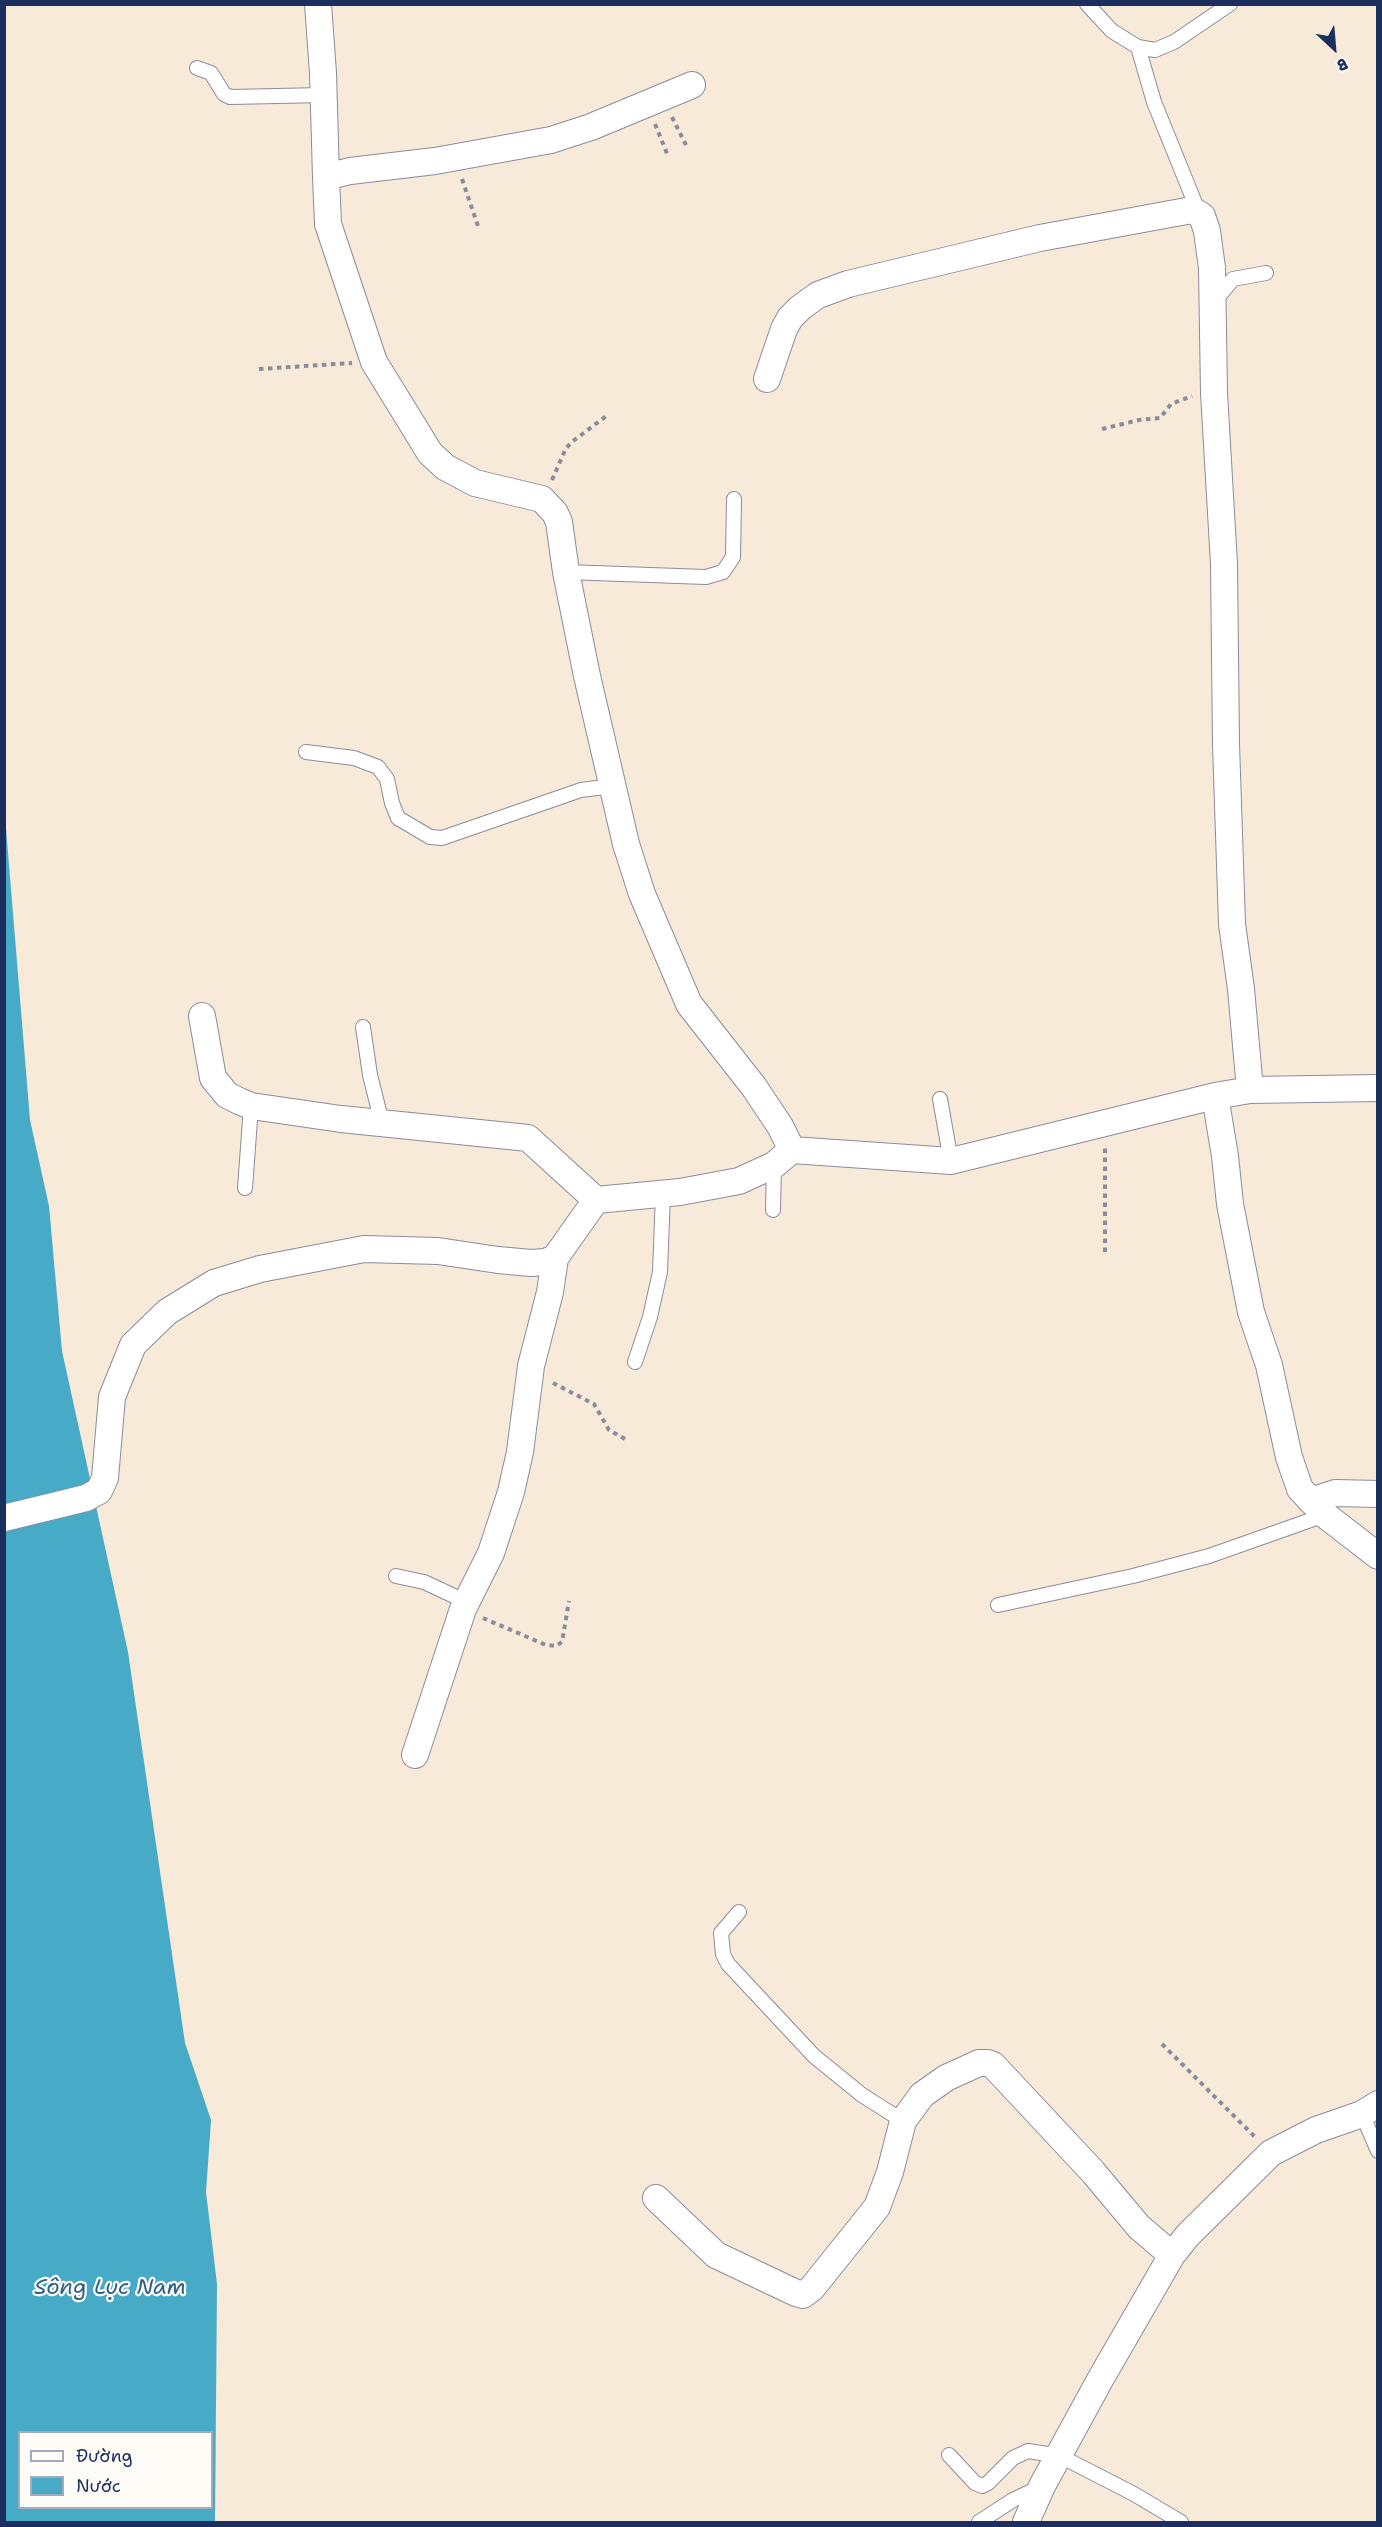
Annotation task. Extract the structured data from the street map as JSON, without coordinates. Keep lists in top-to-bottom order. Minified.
{"water":["Sông Lục Nam"],"legend":["Đường","Nước"],"north":"bottom right"}
